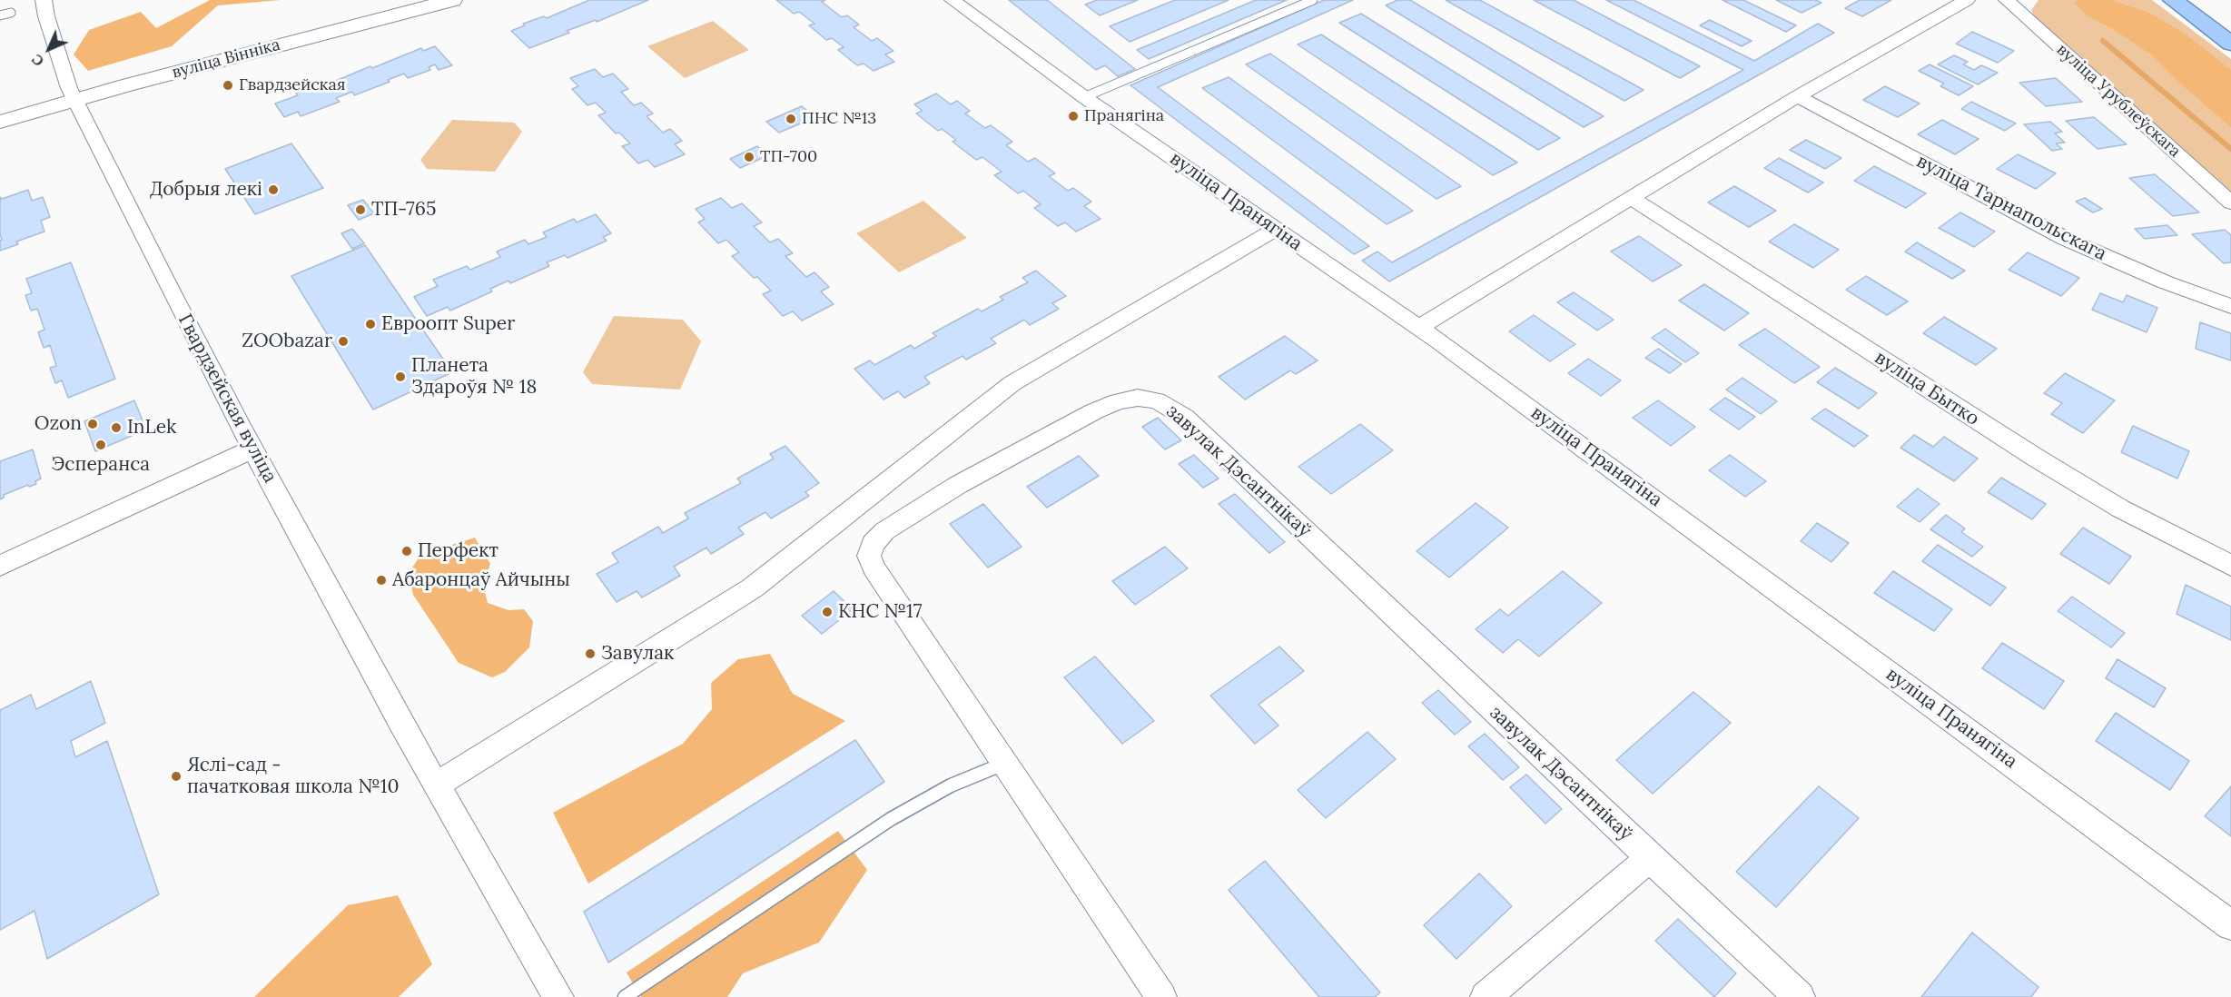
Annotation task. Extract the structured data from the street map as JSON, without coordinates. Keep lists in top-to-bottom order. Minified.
{"streets":{"street":["вуліца Вінніка","вуліца Урублеўскага","вуліца Пранягіна","вуліца Тарнапольскага","вуліца Бытко","Гвардзейская вуліца","завулак Дэсантнікаў"]},"crossings":[["вуліца Вінніка","Гвардзейская вуліца"]],"places":["Гвардзейская","Пранягіна","ПНС №13","ТП-700","Добрыя лекі","ТП-765","Евроопт Super","ZOObazar","Планета Здароўя № 18","Ozon","InLek","Эсперанса","Перфект","Абаронцаў Айчыны","КНС №17","Завулак","Яслі-сад - пачатковая школа №10"],"north":"bottom left"}
